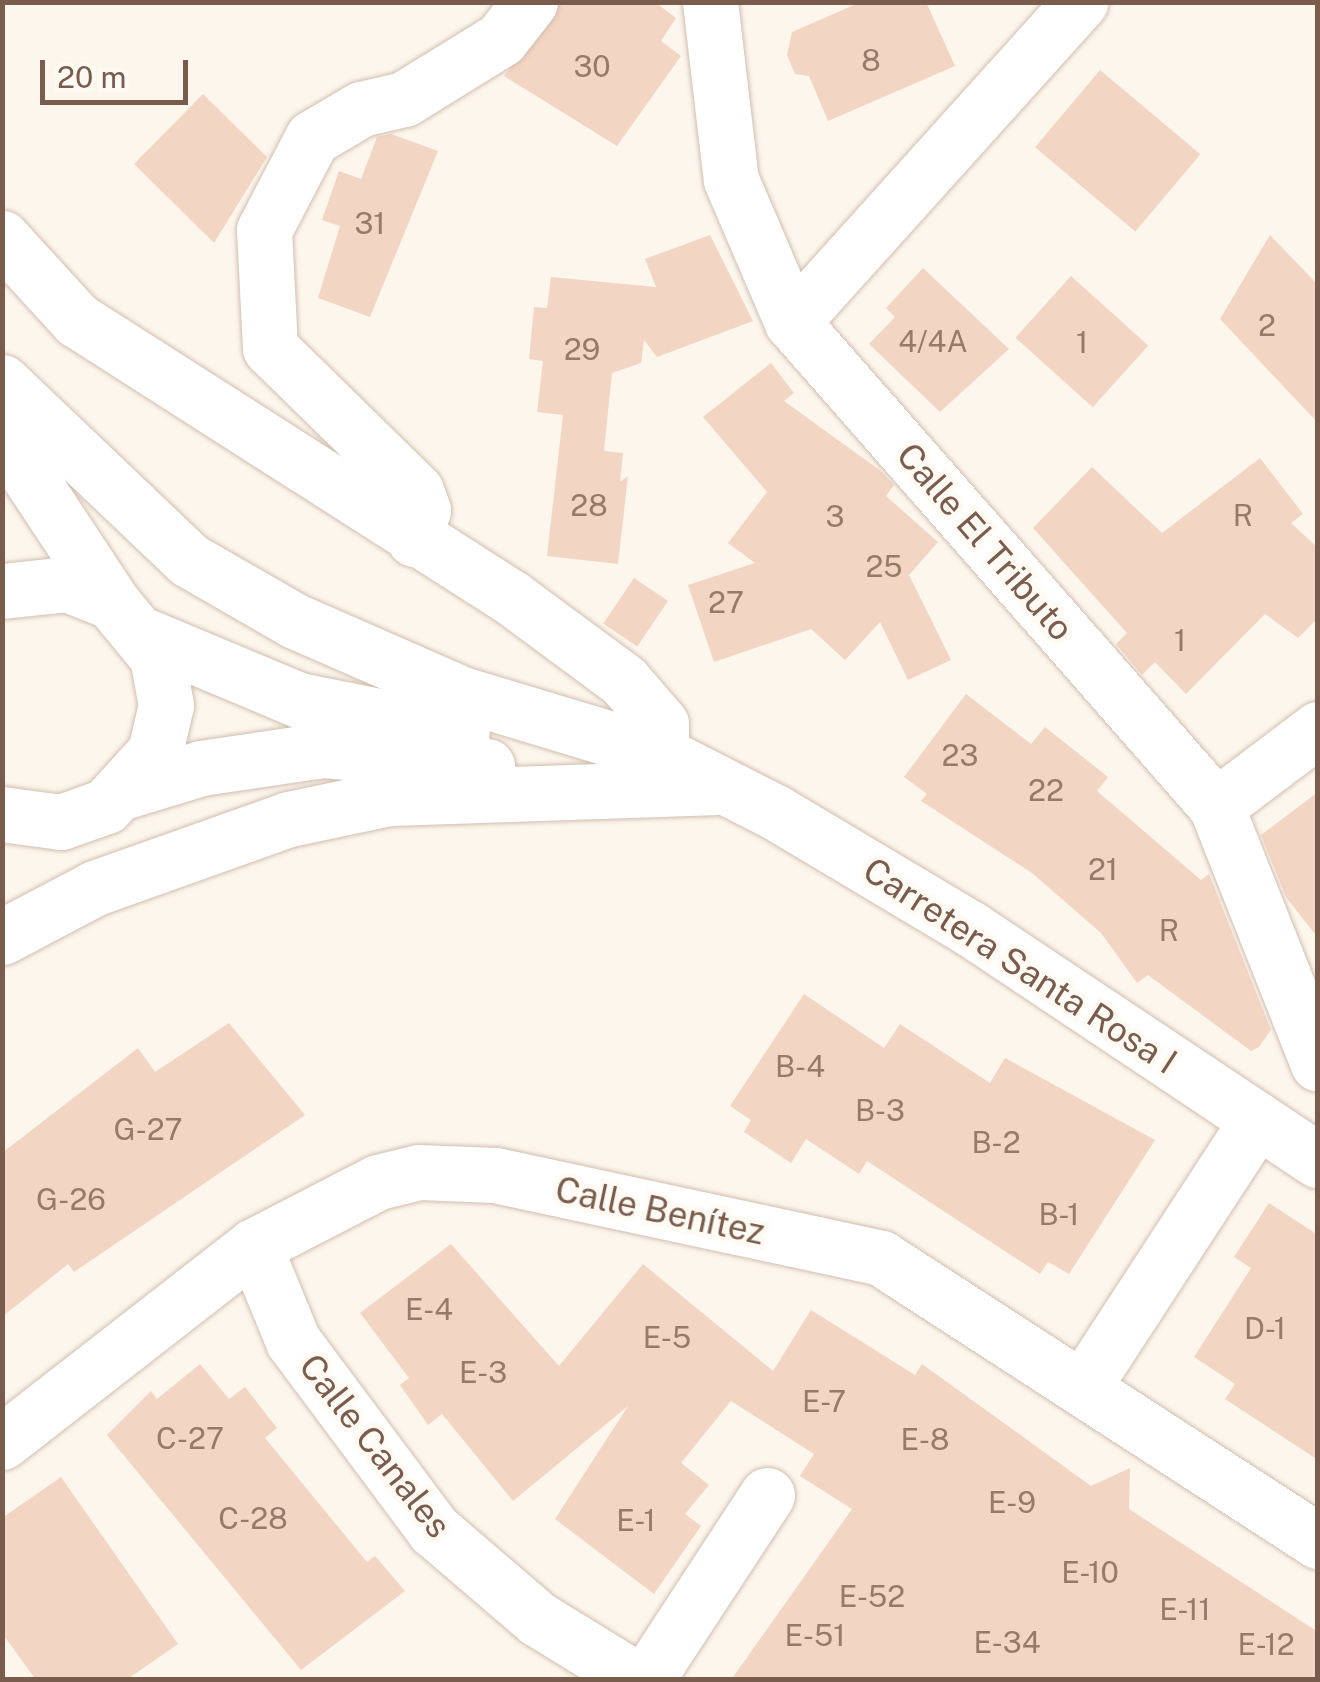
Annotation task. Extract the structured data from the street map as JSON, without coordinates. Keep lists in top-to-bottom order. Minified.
{"streets":{"street":["Calle El Tributo","Carretera Santa Rosa I","Calle Benítez","Calle Canales"]},"crossings":[["Calle Benítez","Calle Canales"]],"house_numbers":["8","30","31","2","4/4A","1","29","28","R","3","25","27","1","23","22","21","R","B-4","B-3","G-27","B-2","G-26","B-1","E-4","D-1","E-5","E-3","E-7","C-27","E-8","E-9","C-28","E-1","E-10","E-52","E-11","E-51","E-34","E-12"],"scale_bar":"20 m"}
